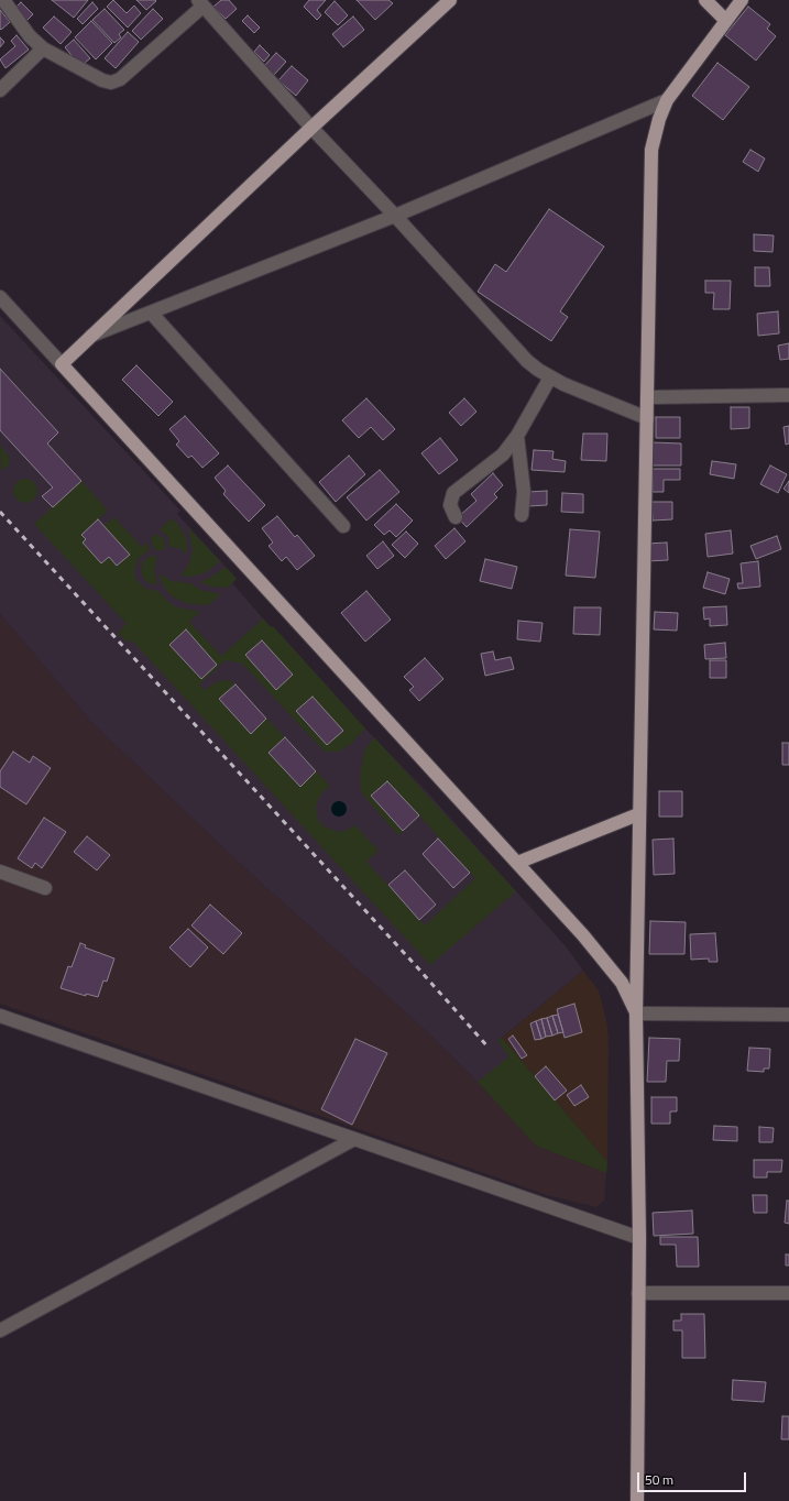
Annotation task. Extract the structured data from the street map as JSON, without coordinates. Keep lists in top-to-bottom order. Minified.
{"scale_bar":"50 m"}
